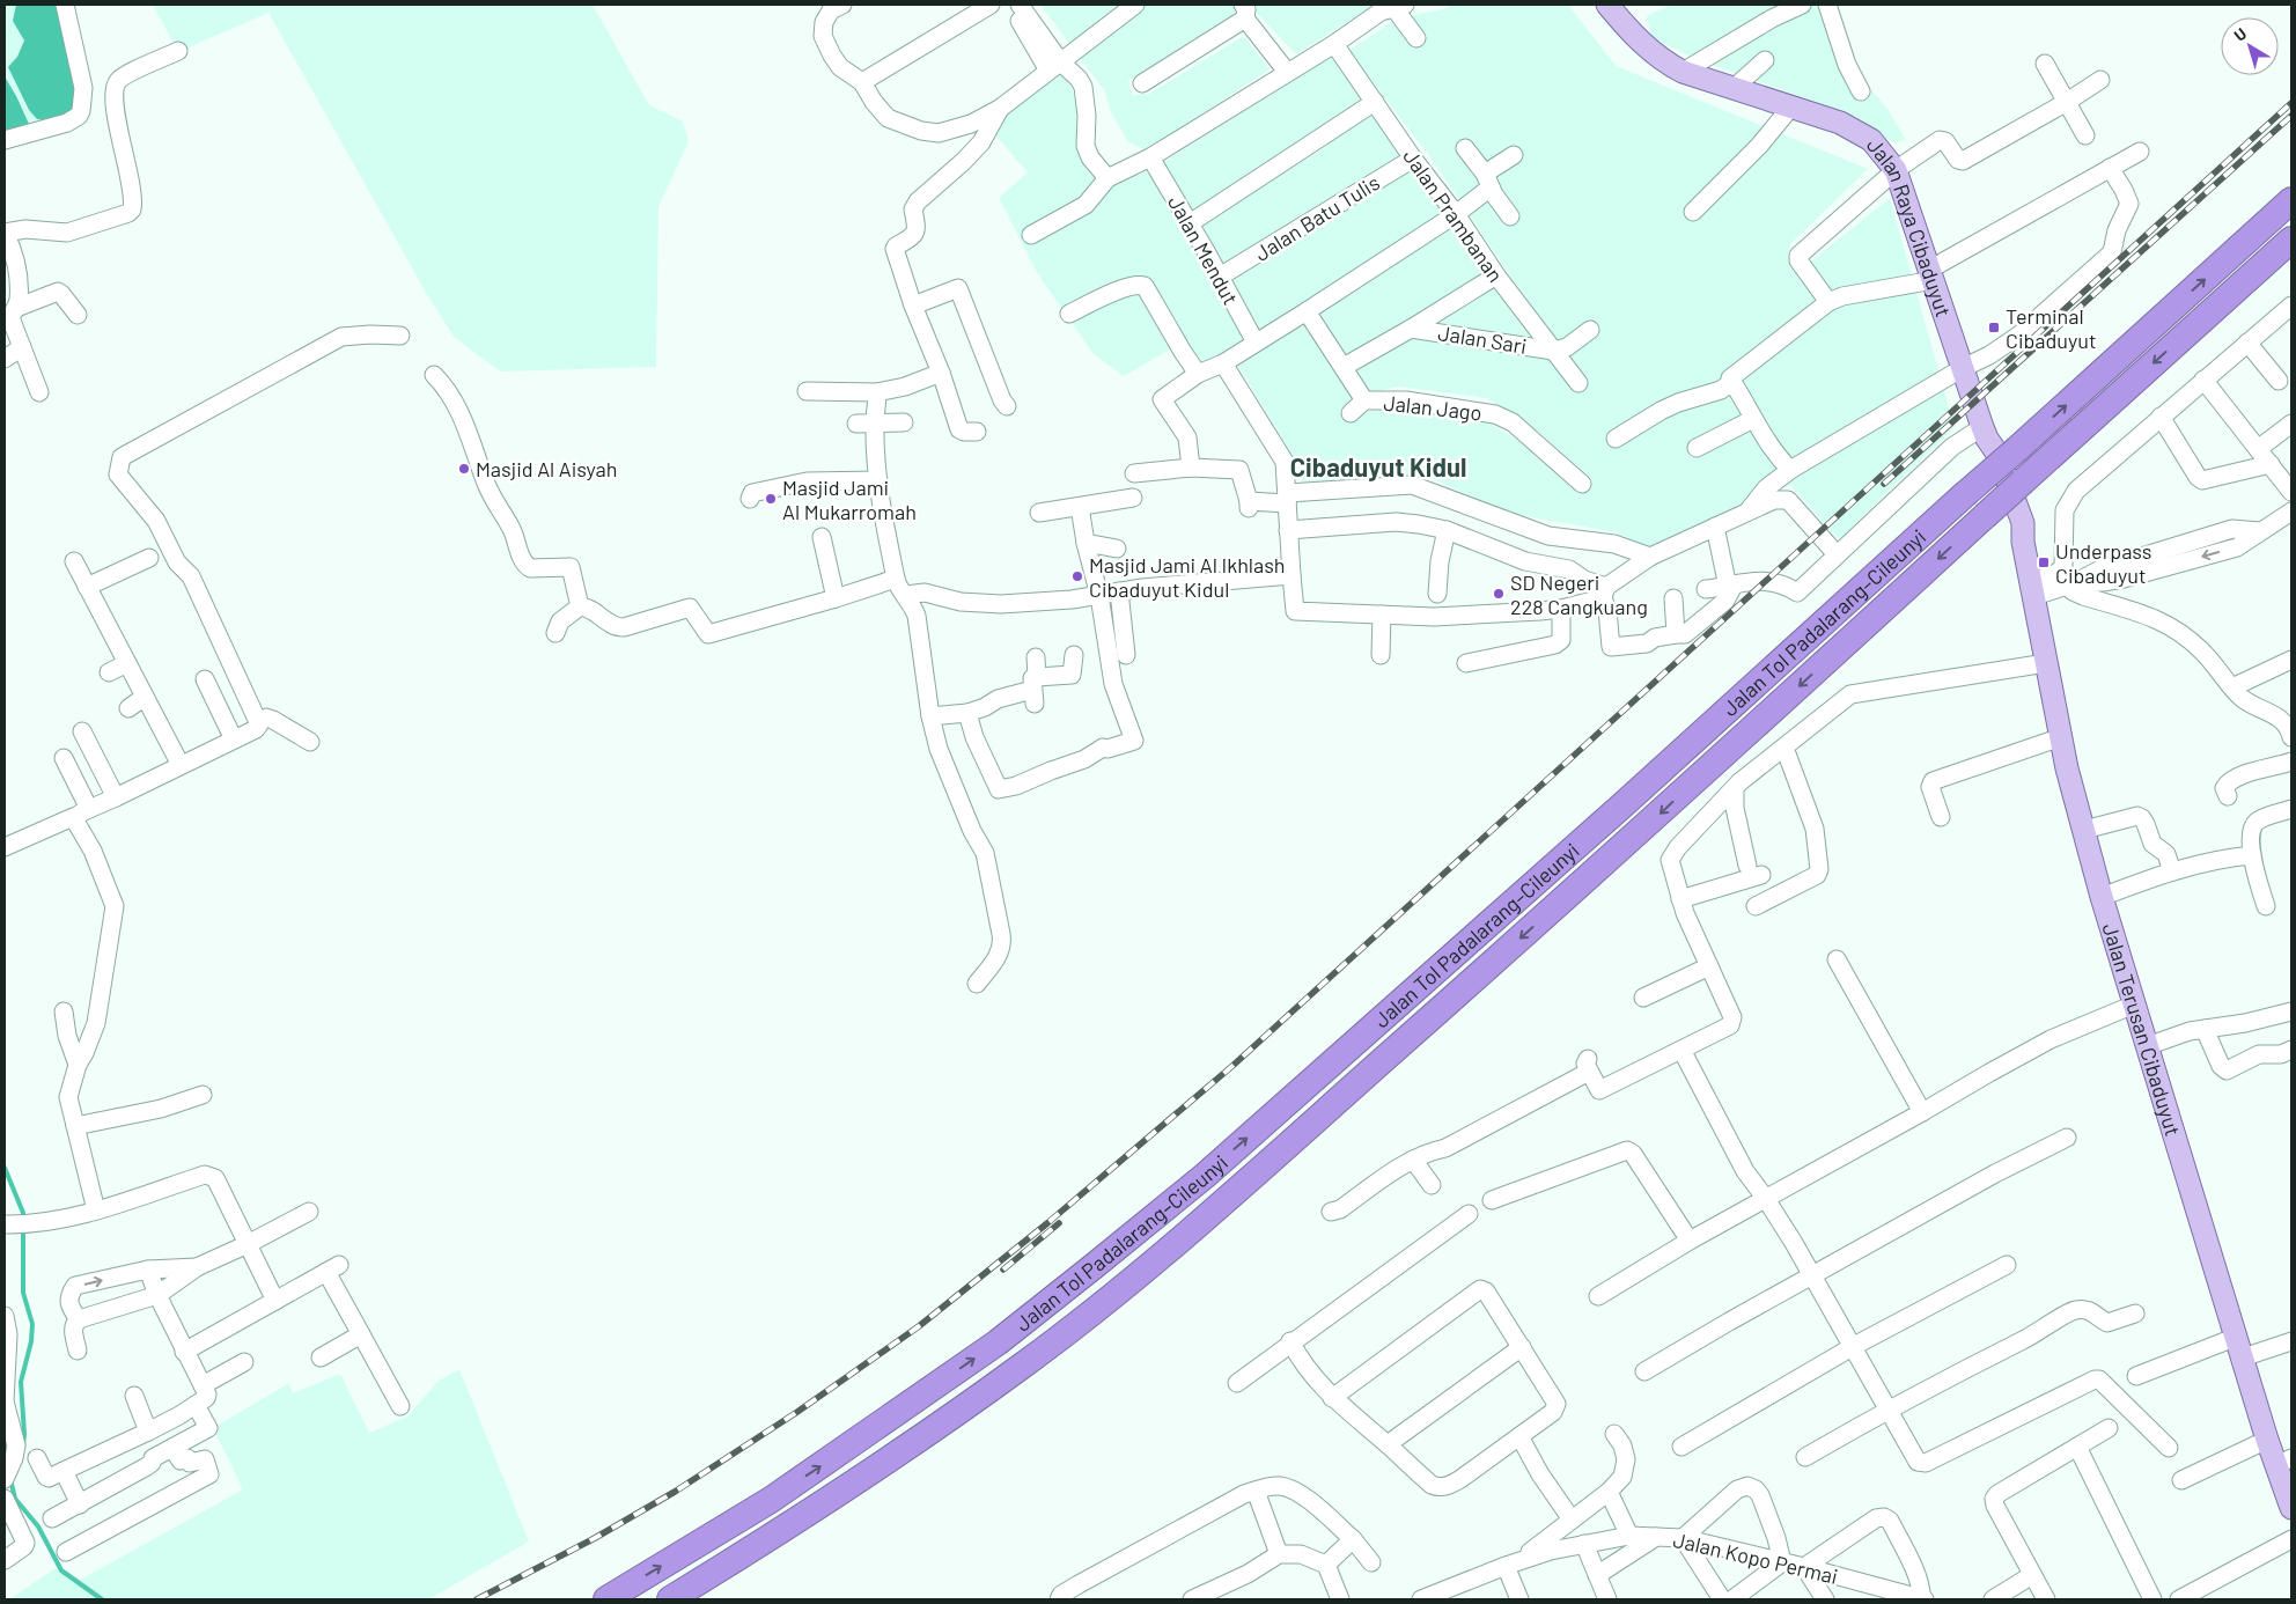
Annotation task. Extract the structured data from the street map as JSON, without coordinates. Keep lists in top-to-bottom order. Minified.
{"streets":{"highway":["Jalan Tol Padalarang–Cileunyi"],"main road":["Jalan Raya Cibaduyut","Jalan Terusan Cibaduyut"],"street":["Jalan Prambanan","Jalan Batu Tulis","Jalan Mendut","Jalan Sari","Jalan Jago","Jalan Kopo Permai"]},"crossings":[["Jalan Prambanan","Jalan Batu Tulis"],["Jalan Prambanan","Jalan Sari"],["Jalan Batu Tulis","Jalan Mendut"],["Jalan Raya Cibaduyut","Jalan Terusan Cibaduyut"]],"districts":["Cibaduyut Kidul"],"places":{"transit":["Terminal Cibaduyut","Underpass Cibaduyut"],"other":["Masjid Al Aisyah","Masjid Jami Al Mukarromah","Masjid Jami Al Ikhlash Cibaduyut Kidul","SD Negeri 228 Cangkuang"]},"north":"top left"}
